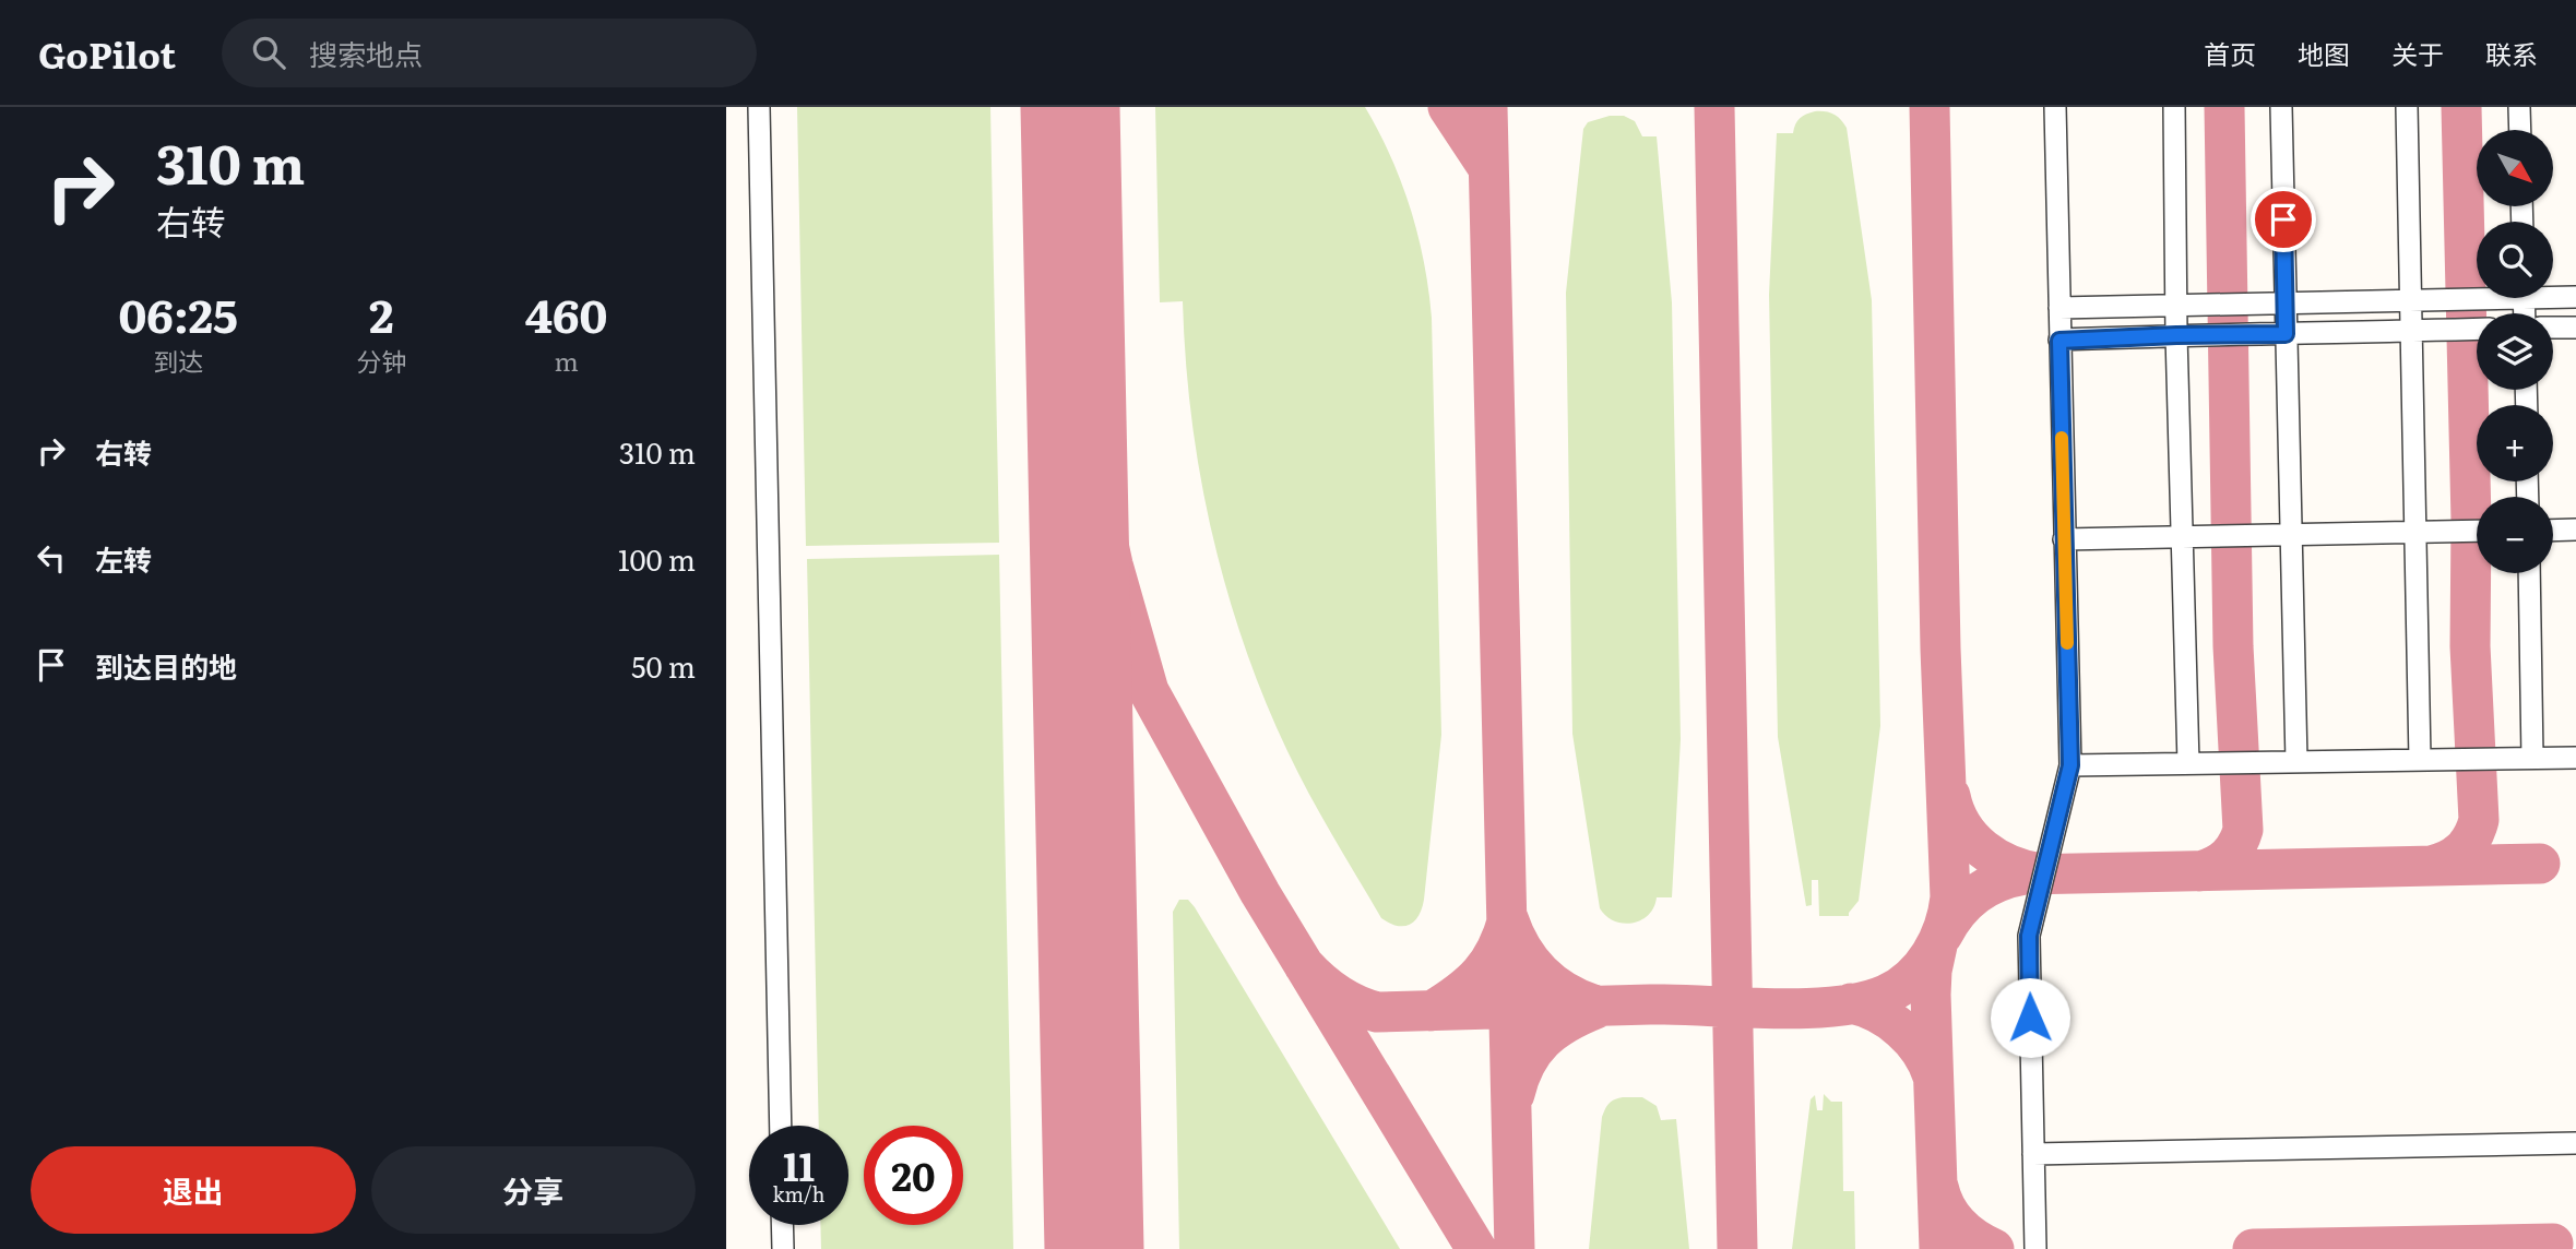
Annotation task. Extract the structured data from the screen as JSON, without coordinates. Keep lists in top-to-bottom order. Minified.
{"north":"bottom right","page":{"header":"GoPilot","search":"搜索地点","nav":["首页","地图","关于","联系"],"turn":["310 m","右转"],"map_buttons":["+","−"],"eta":["06:25","到达","2","分钟","460","m"],"list":[{"name":"右转","value":"310 m"},{"name":"左转","value":"100 m"},{"name":"到达目的地","value":"50 m"}],"speed":"11 km/h","limit":"20","buttons":["退出","分享"]}}
